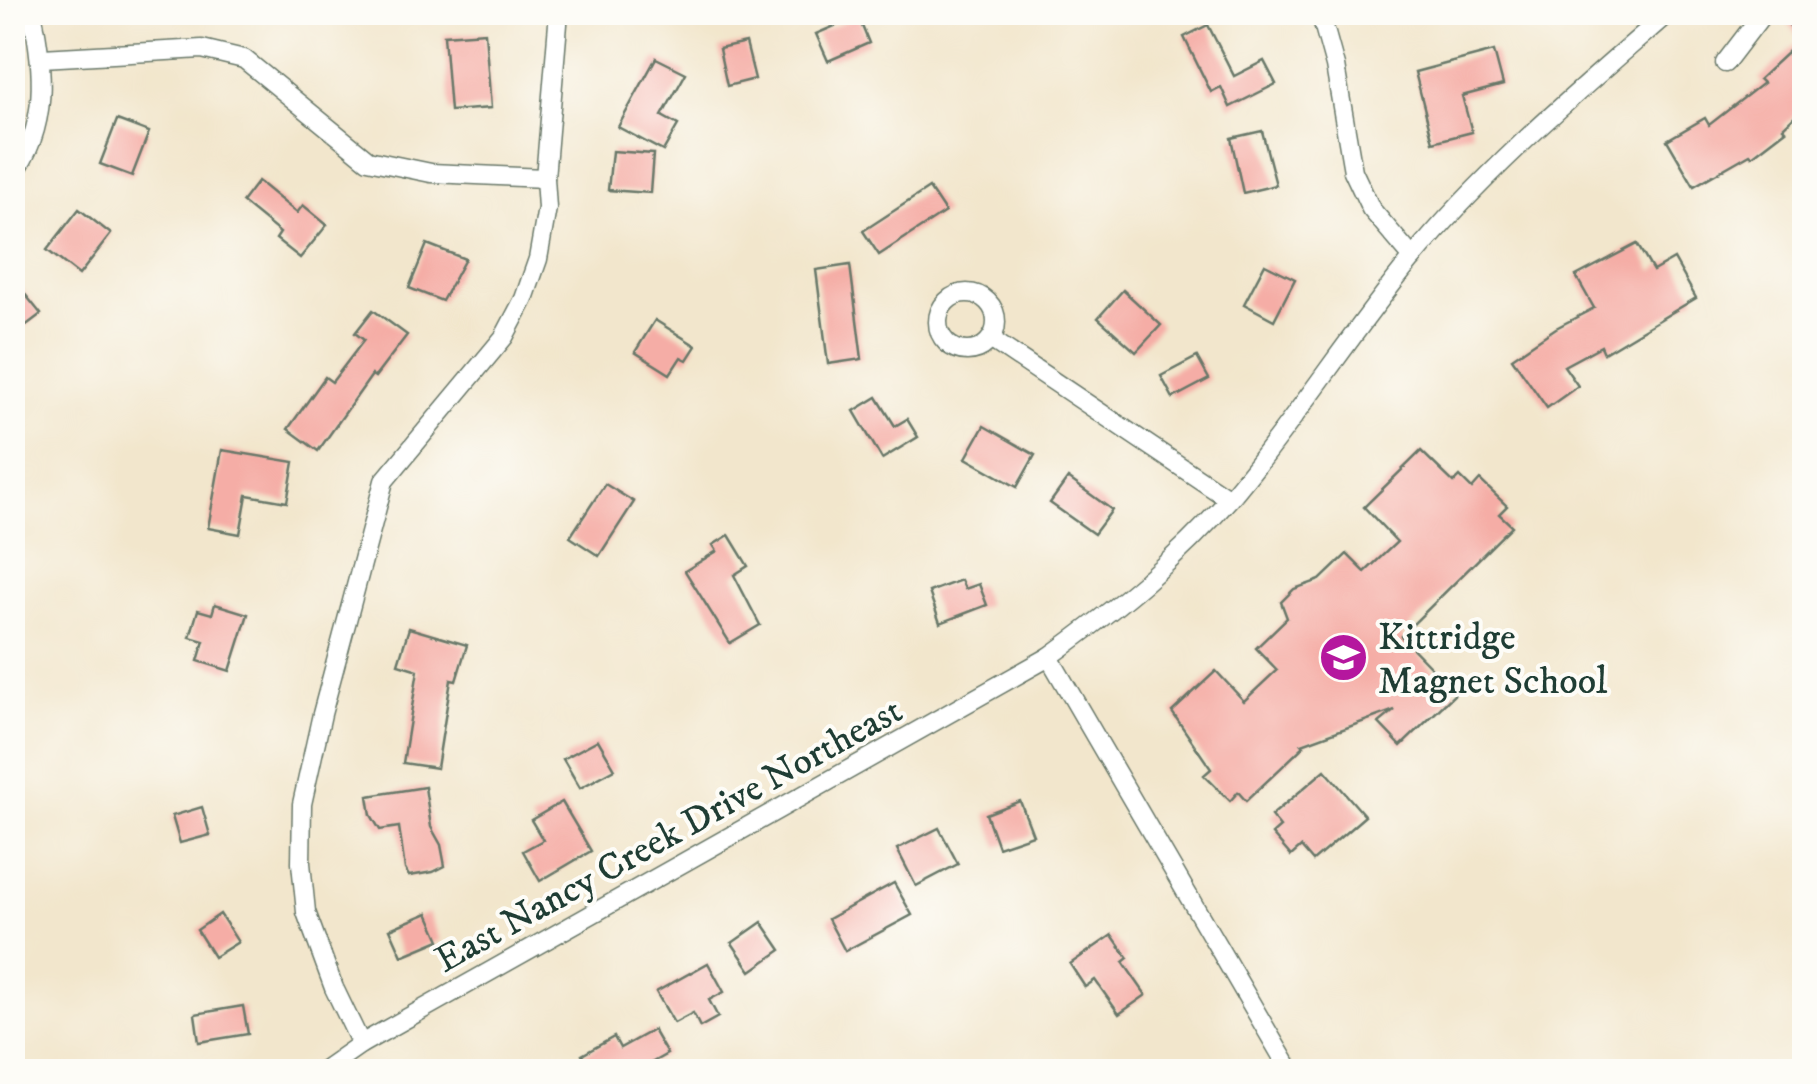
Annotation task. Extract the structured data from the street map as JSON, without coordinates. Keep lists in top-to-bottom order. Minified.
{"streets":{"street":["East Nancy Creek Drive Northeast"]},"places":{"school or university":["Kittridge Magnet School"]}}
